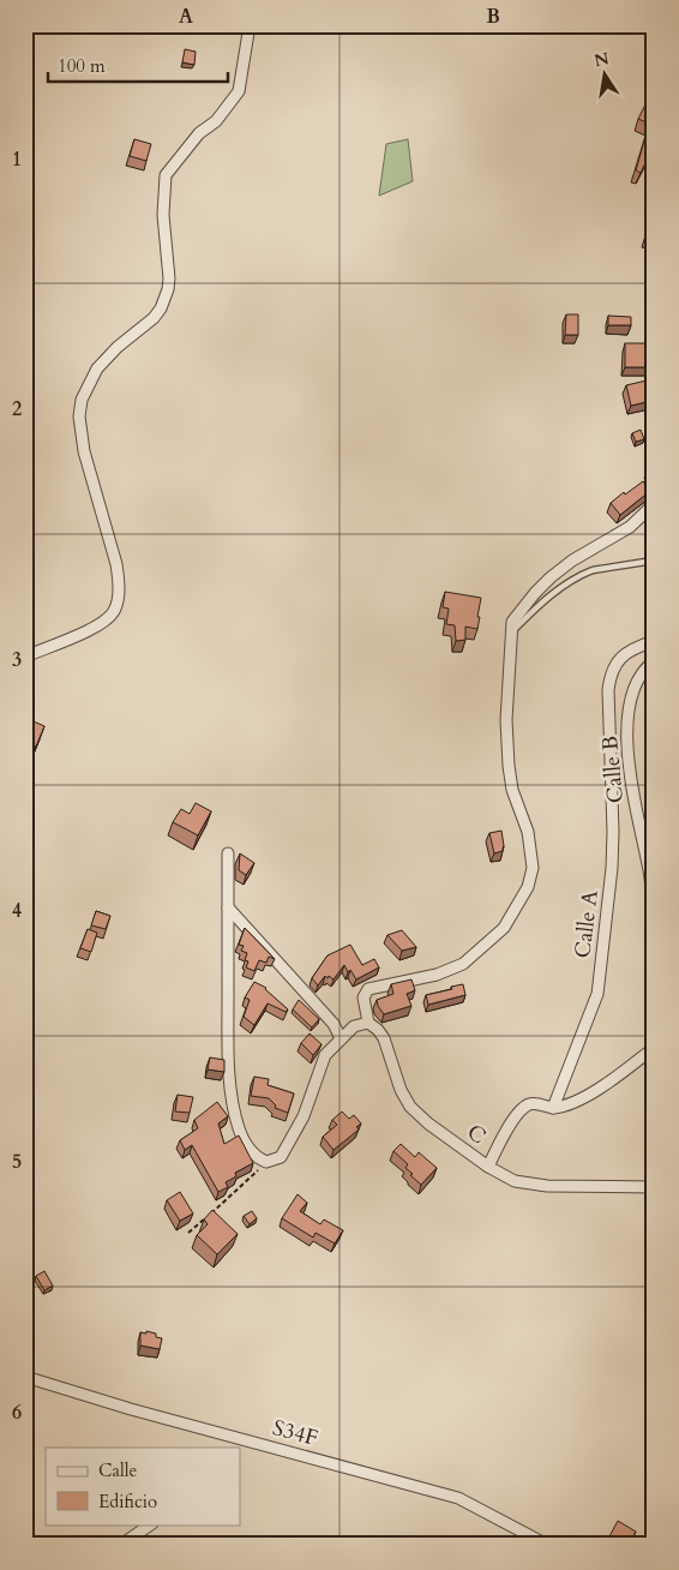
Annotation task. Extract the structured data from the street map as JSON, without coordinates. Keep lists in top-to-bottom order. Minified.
{"streets":{"street":["Calle B","Calle A","C","S34F"]},"legend":["Calle","Edificio"],"scale_bar":"100 m","north":"top","grid":{"columns":["A","B"],"rows":["1","2","3","4","5","6"]}}
